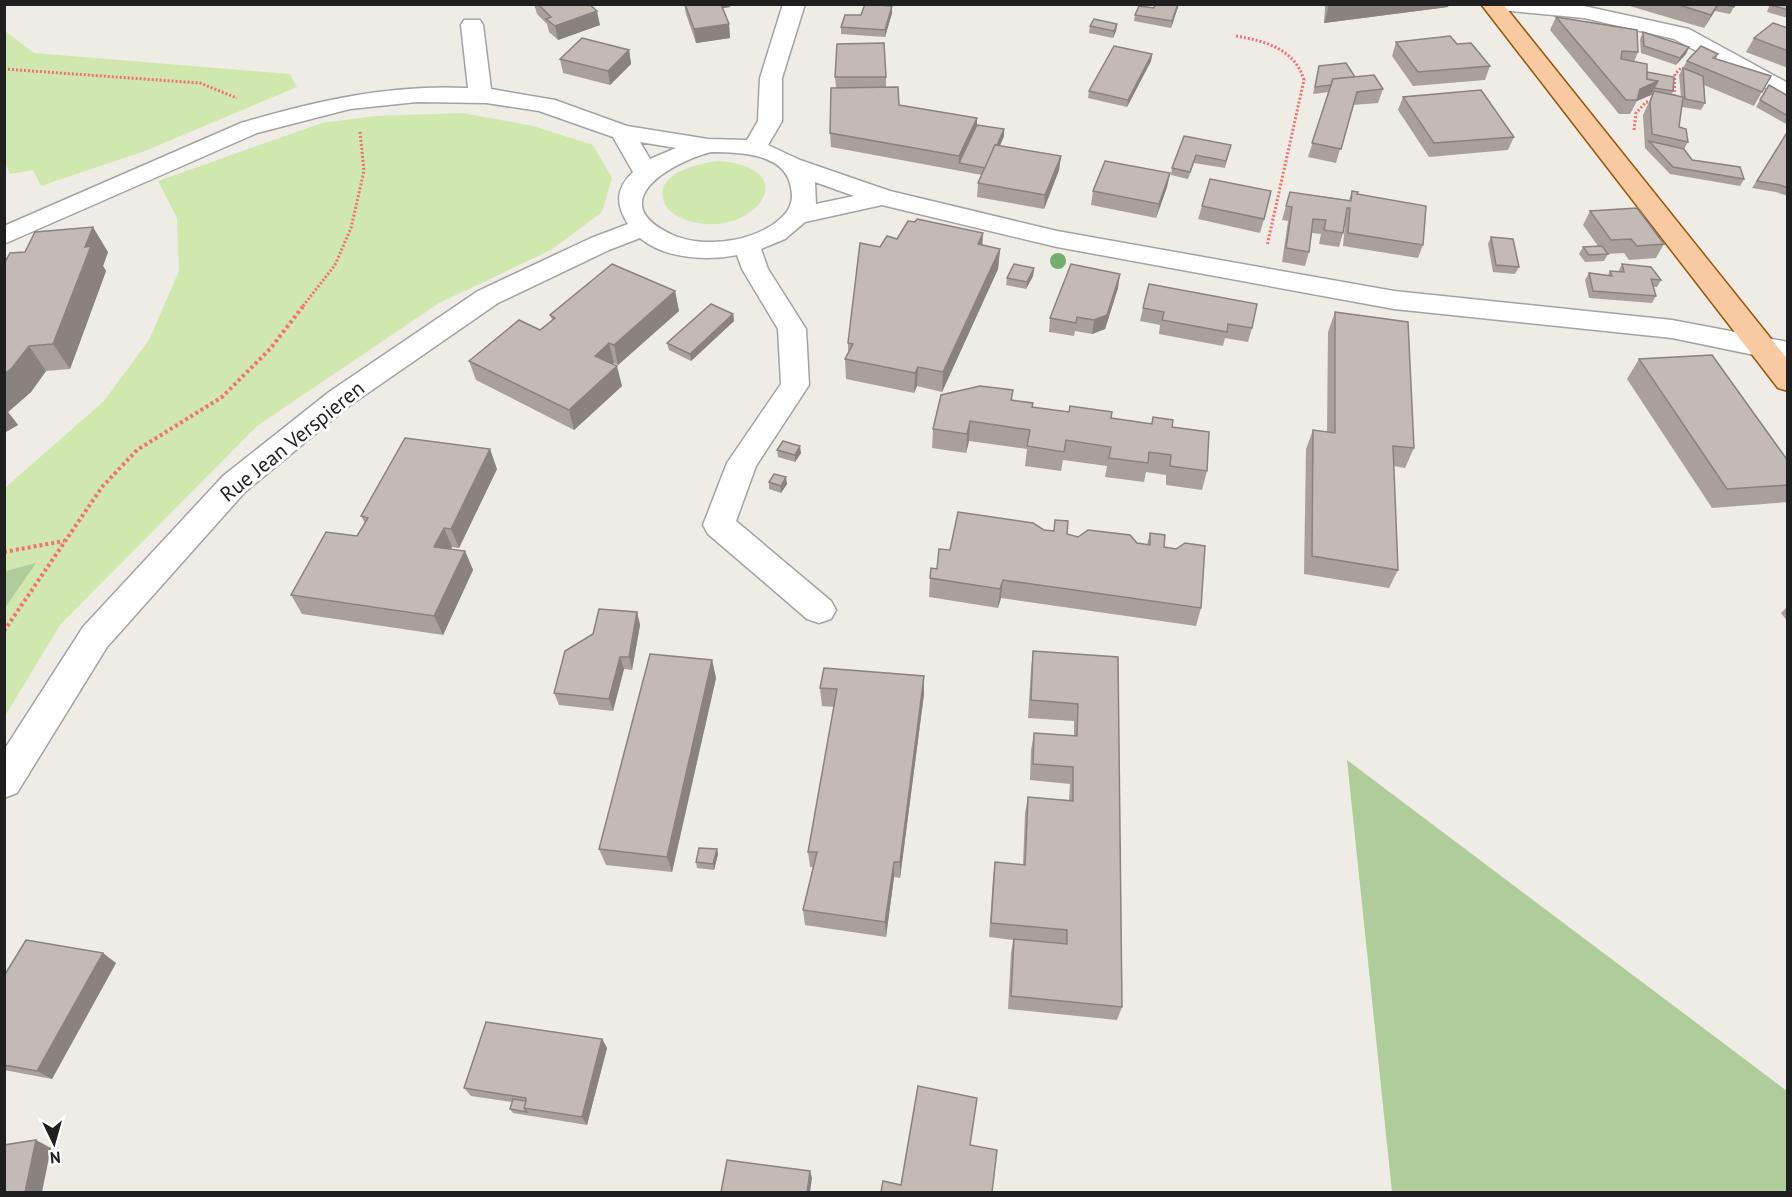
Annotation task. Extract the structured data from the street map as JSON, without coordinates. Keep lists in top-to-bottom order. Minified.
{"streets":{"street":["Rue Jean Verspieren"]},"north":"bottom"}
